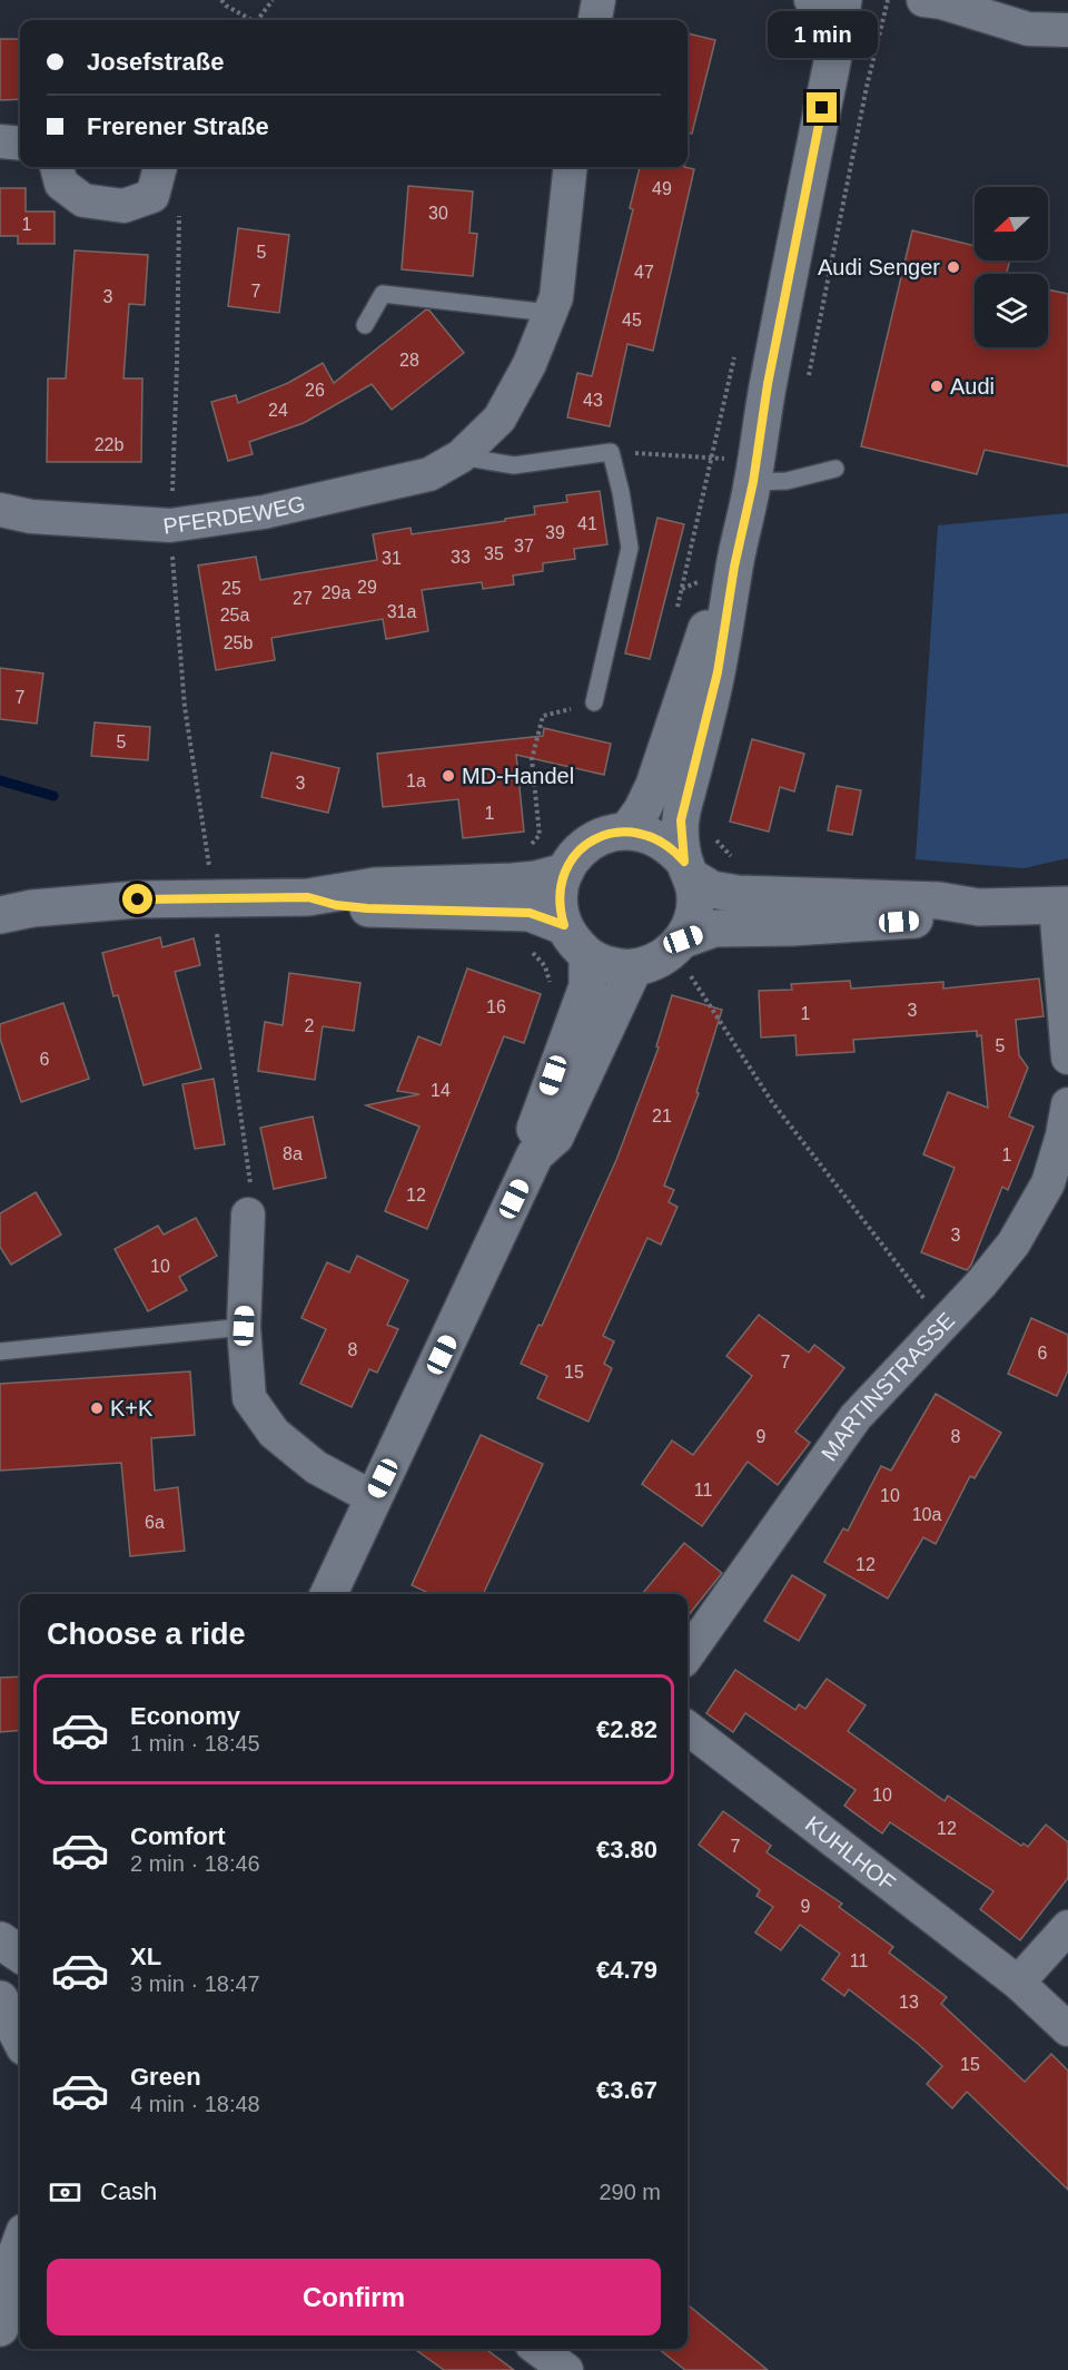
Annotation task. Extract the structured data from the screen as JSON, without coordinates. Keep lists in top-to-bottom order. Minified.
{"streets":{"street":["PFERDEWEG","MARTINSTRASSE","KUHLHOF"]},"places":["Audi Senger","Audi","MD-Handel","K+K"],"house_numbers":["49","30","1","5","47","7","3","45","28","26","43","24","22b","41","39","37","35","33","31","29","25","29a","27","31a","25a","25b","7","5","1a","3","1","16","3","1","2","5","6","14","21","8a","1","12","3","10","8","6","7","15","9","8","11","10","10a","6a","12","10","12","7","9","11","13","15"],"north":"left","page":{"bubble":"1 min","banner":["Josefstraße","Frerener Straße"],"heading":"Choose a ride","list":[{"name":"Economy","note":"1 min · 18:45","value":"€2.82"},{"name":"Comfort","note":"2 min · 18:46","value":"€3.80"},{"name":"XL","note":"3 min · 18:47","value":"€4.79"},{"name":"Green","note":"4 min · 18:48","value":"€3.67"}],"pay":["Cash","290 m"],"buttons":"Confirm"}}
